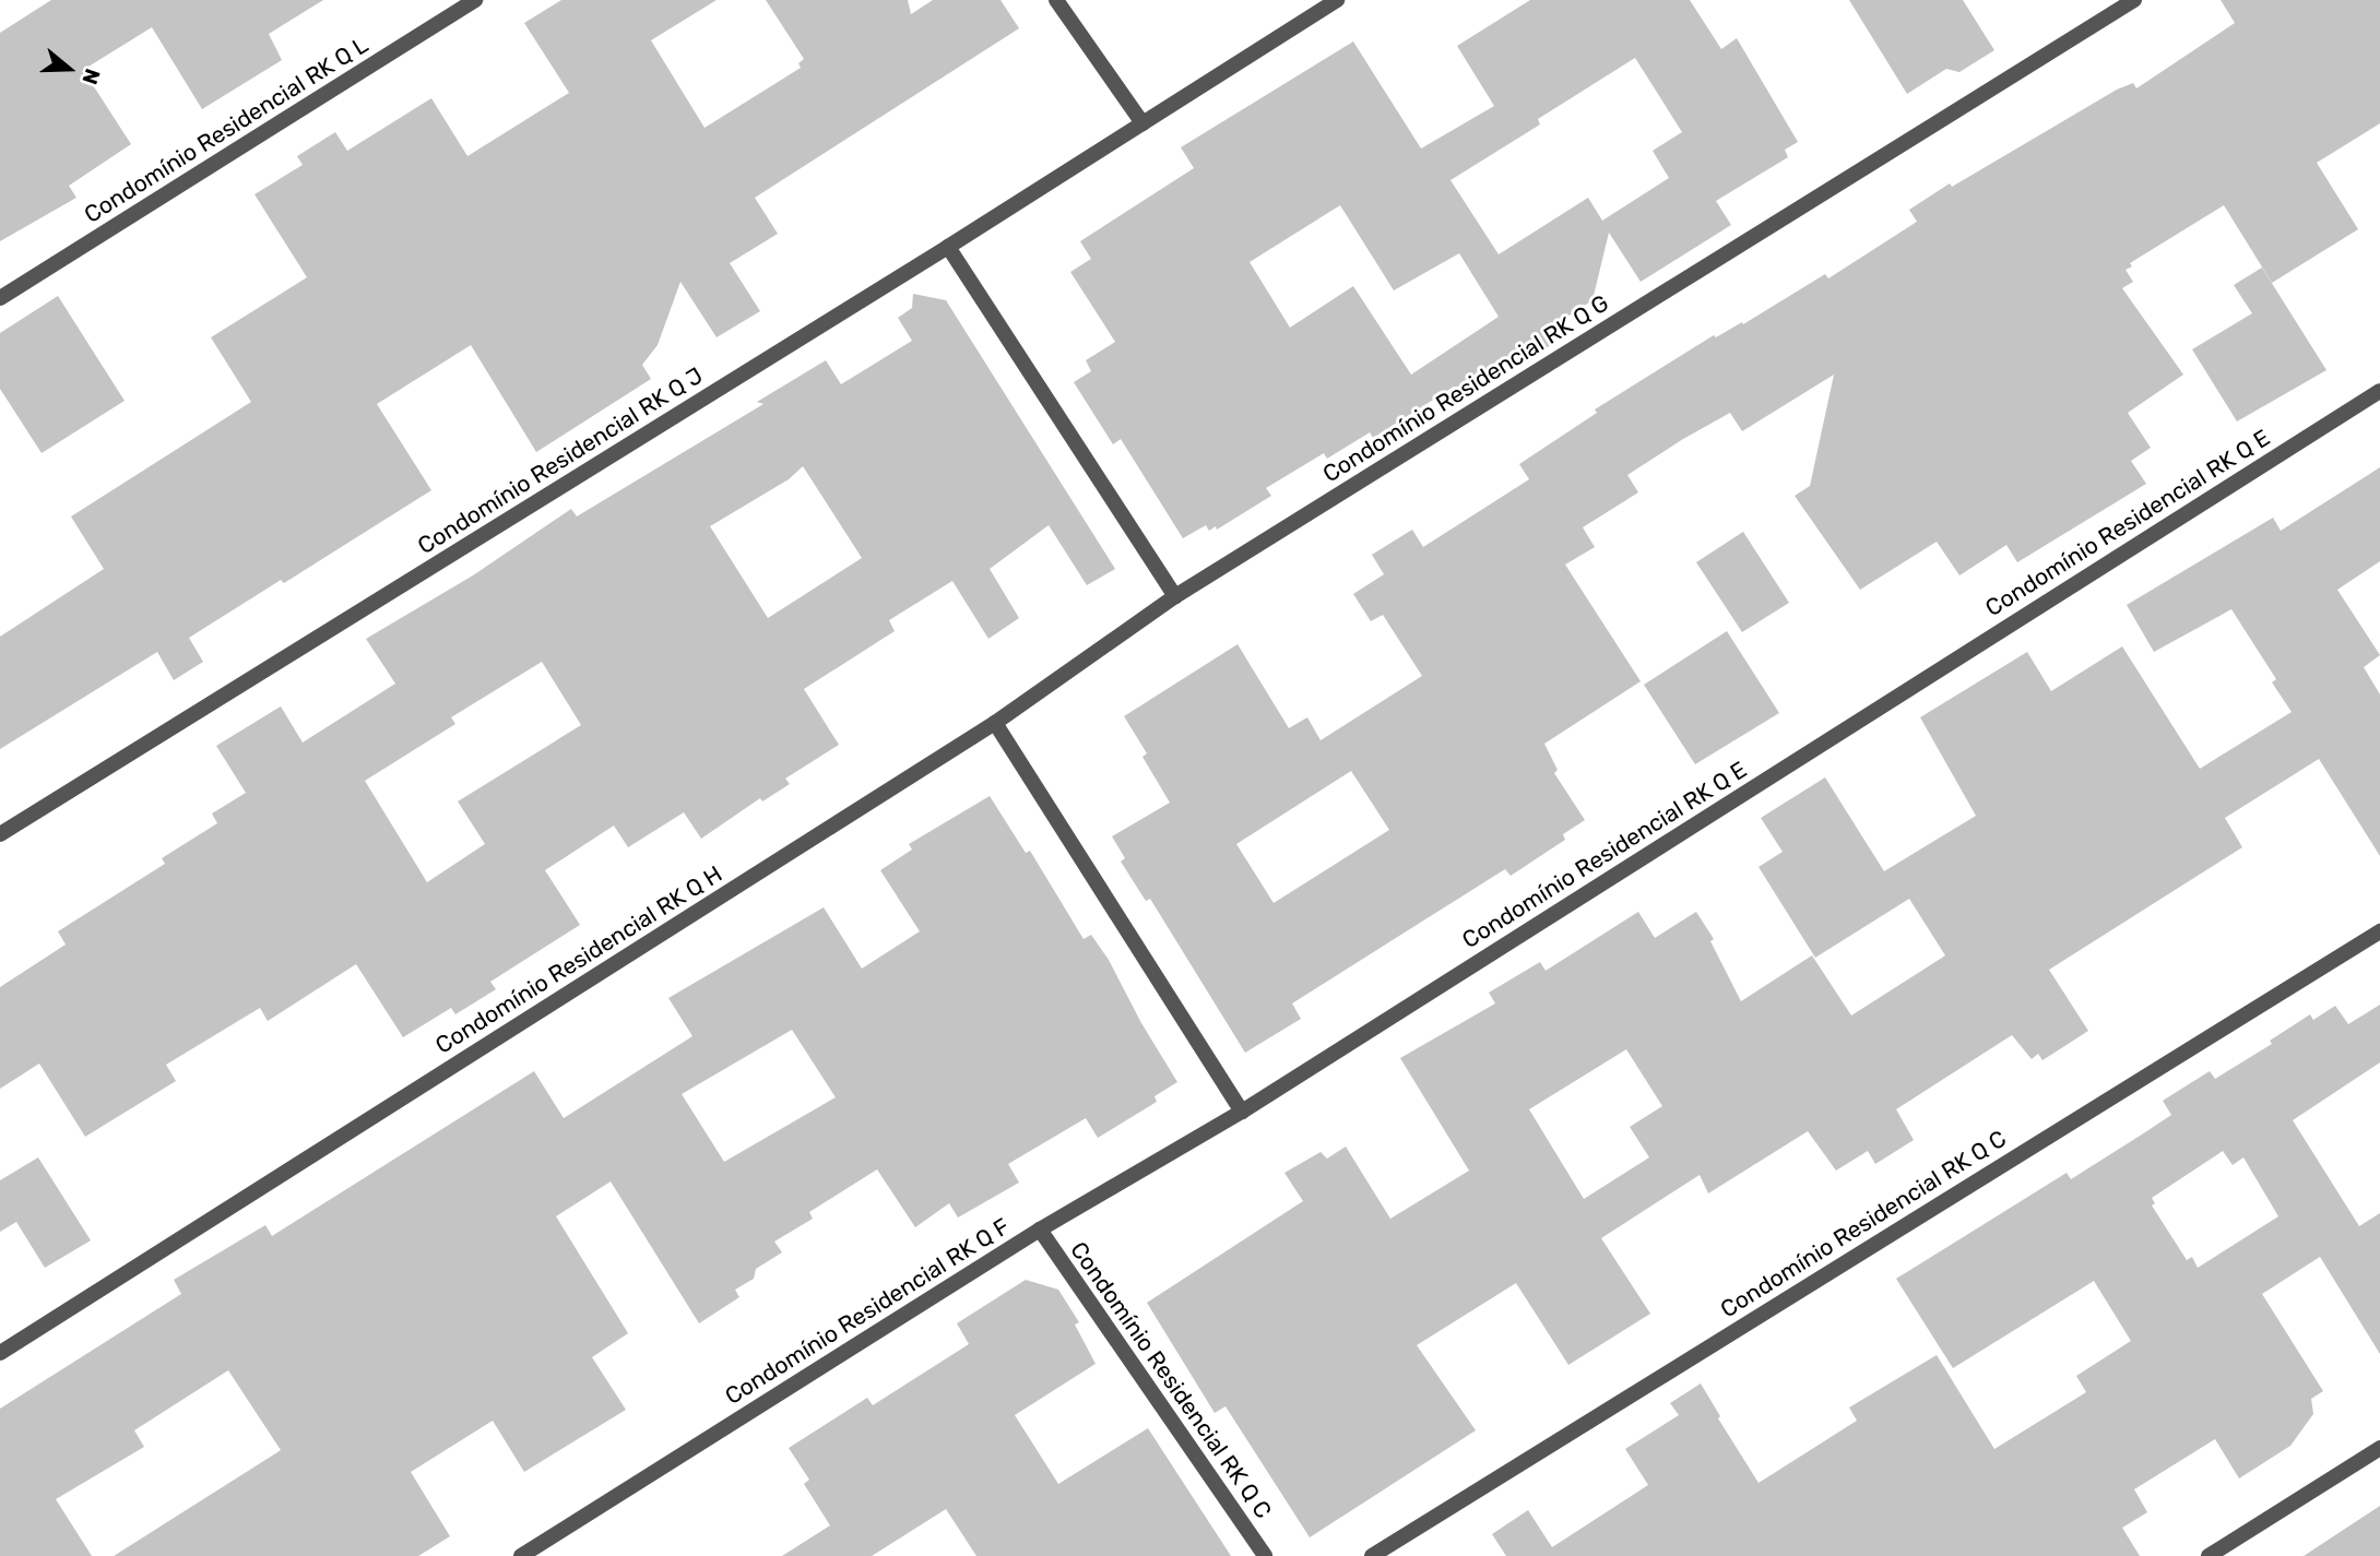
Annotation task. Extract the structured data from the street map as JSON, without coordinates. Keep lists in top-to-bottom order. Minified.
{"streets":{"street":["Condomínio Residencial RK Q L","Condomínio Residencial RK Q G","Condomínio Residencial RK Q J","Condomínio Residencial RK Q E","Condomínio Residencial RK Q H","Condomínio Residencial RK Q C","Condomínio Residencial RK Q F"]},"crossings":[["Condomínio Residencial RK Q G","Condomínio Residencial RK Q H"],["Condomínio Residencial RK Q E","Condomínio Residencial RK Q F"],["Condomínio Residencial RK Q C","Condomínio Residencial RK Q F"]],"north":"right"}
